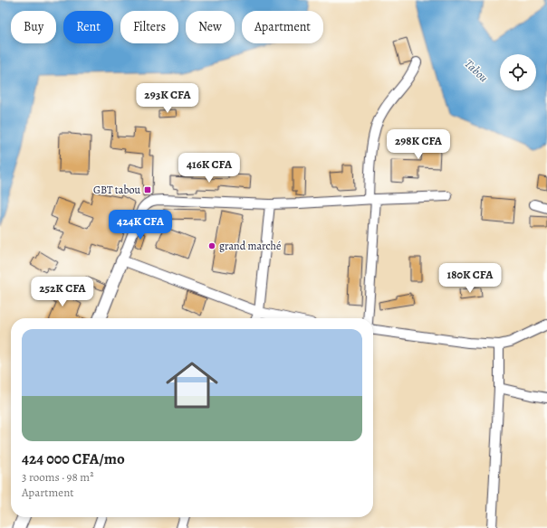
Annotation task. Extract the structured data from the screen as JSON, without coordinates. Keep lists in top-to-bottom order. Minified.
{"water":["Tabou"],"places":{"transit":["GBT tabou"],"other":["grand marché"]},"page":{"chip":["Buy","Rent","Filters","New","Apartment"],"price":["293K CFA","298K CFA","416K CFA","424K CFA","180K CFA","252K CFA"],"list":[{"name":"424 000 CFA/mo","note":"3 rooms · 98 m² · Apartment"}]}}
